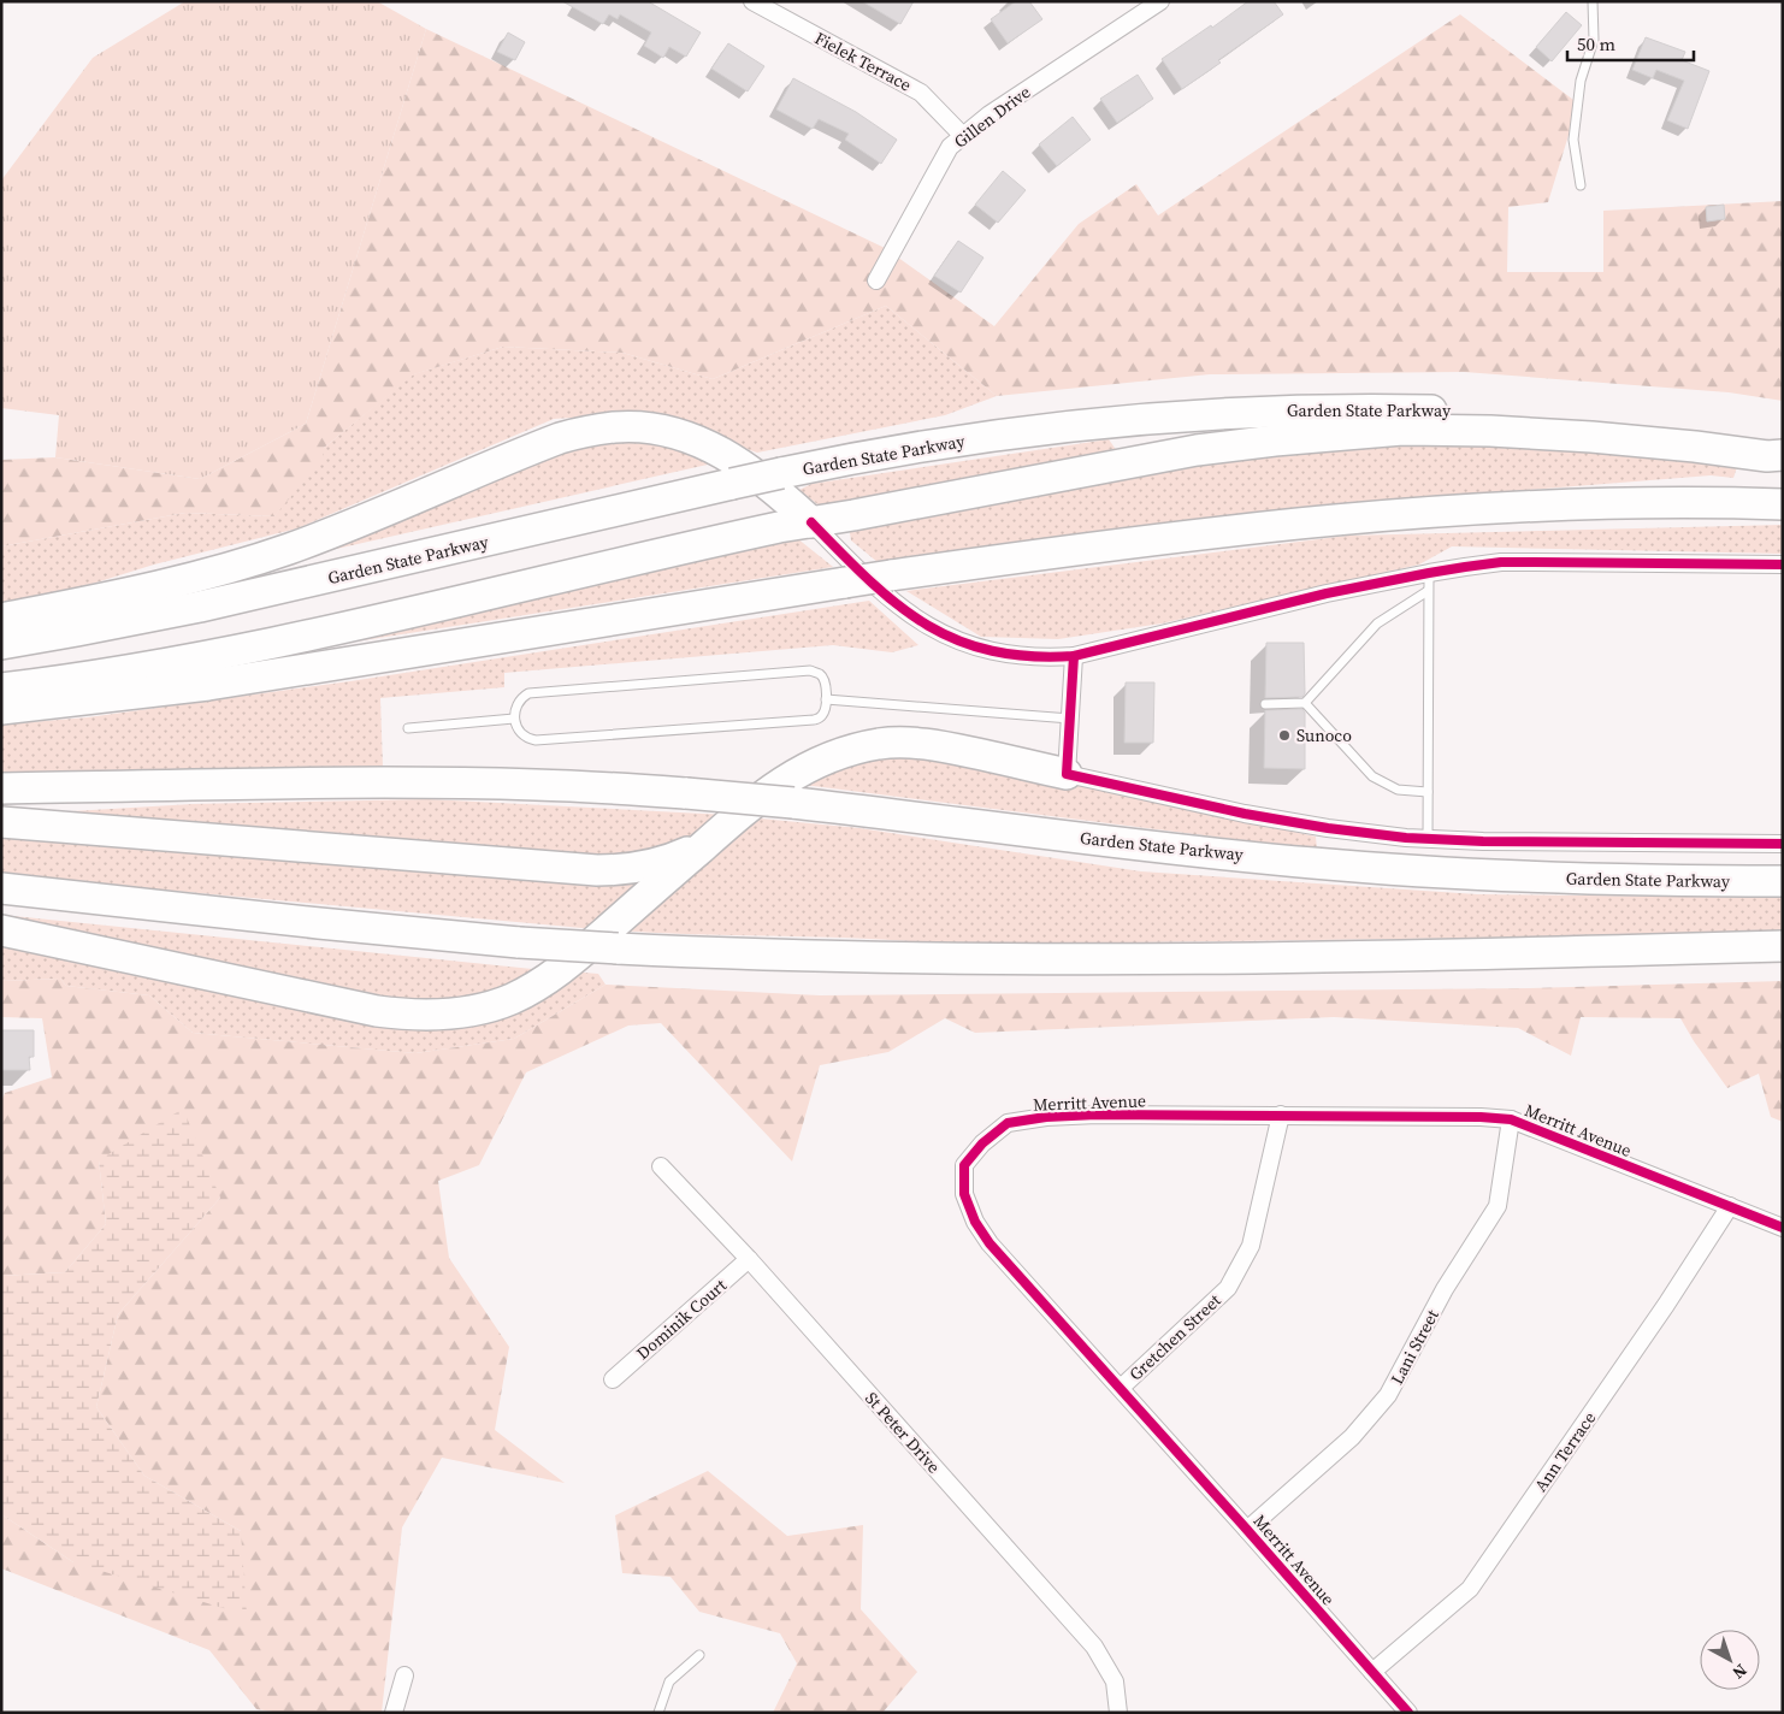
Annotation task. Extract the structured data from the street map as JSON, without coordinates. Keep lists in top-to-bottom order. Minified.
{"streets":{"highway":["Garden State Parkway"],"street":["Fielek Terrace","Gillen Drive","Merritt Avenue","Dominik Court","Gretchen Street","Lani Street","St Peter Drive","Ann Terrace"]},"crossings":[["Fielek Terrace","Gillen Drive"],["Merritt Avenue","Gretchen Street"],["Merritt Avenue","Lani Street"],["Merritt Avenue","Ann Terrace"],["Dominik Court","St Peter Drive"]],"places":["Sunoco"],"scale_bar":"50 m","north":"bottom right"}
